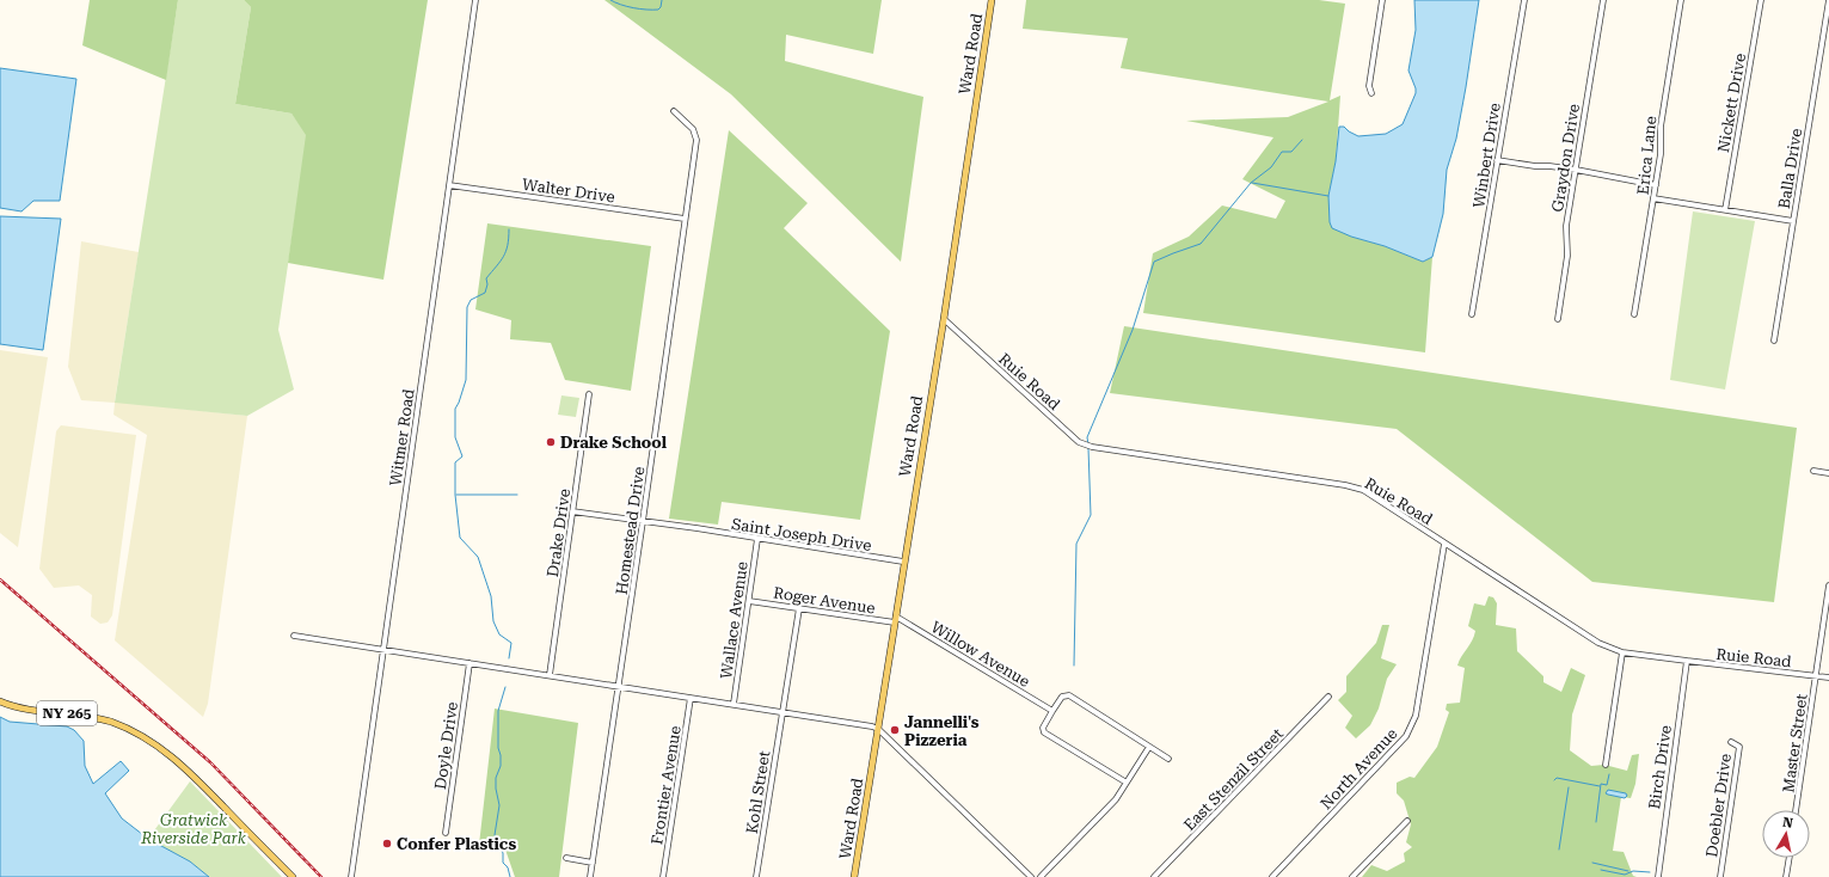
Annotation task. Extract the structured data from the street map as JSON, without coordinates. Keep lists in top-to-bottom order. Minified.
{"streets":{"main road":["Ward Road","NY 265"],"street":["Nickett Drive","Winbert Drive","Erica Lane","Graydon Drive","Balla Drive","Walter Drive","Ruie Road","Witmer Road","Homestead Drive","Drake Drive","Saint Joseph Drive","Roger Avenue","Wallace Avenue","Willow Avenue","Master Street","Doyle Drive","Birch Drive","North Avenue","East Stenzil Street","Frontier Avenue","Kohl Street","Doebler Drive"]},"crossings":[["Ward Road","Ruie Road"],["Ward Road","Saint Joseph Drive"],["Ward Road","Roger Avenue"],["Ward Road","Willow Avenue"],["Walter Drive","Witmer Road"],["Walter Drive","Homestead Drive"],["Ruie Road","Master Street"],["Ruie Road","Birch Drive"],["Ruie Road","North Avenue"],["Homestead Drive","Saint Joseph Drive"],["Drake Drive","Saint Joseph Drive"],["Saint Joseph Drive","Wallace Avenue"],["Roger Avenue","Wallace Avenue"],["Roger Avenue","Willow Avenue"],["Roger Avenue","Kohl Street"]],"parks":["Gratwick Riverside Park"],"places":["Drake School","Jannelli's Pizzeria","Confer Plastics"],"north":"top"}
